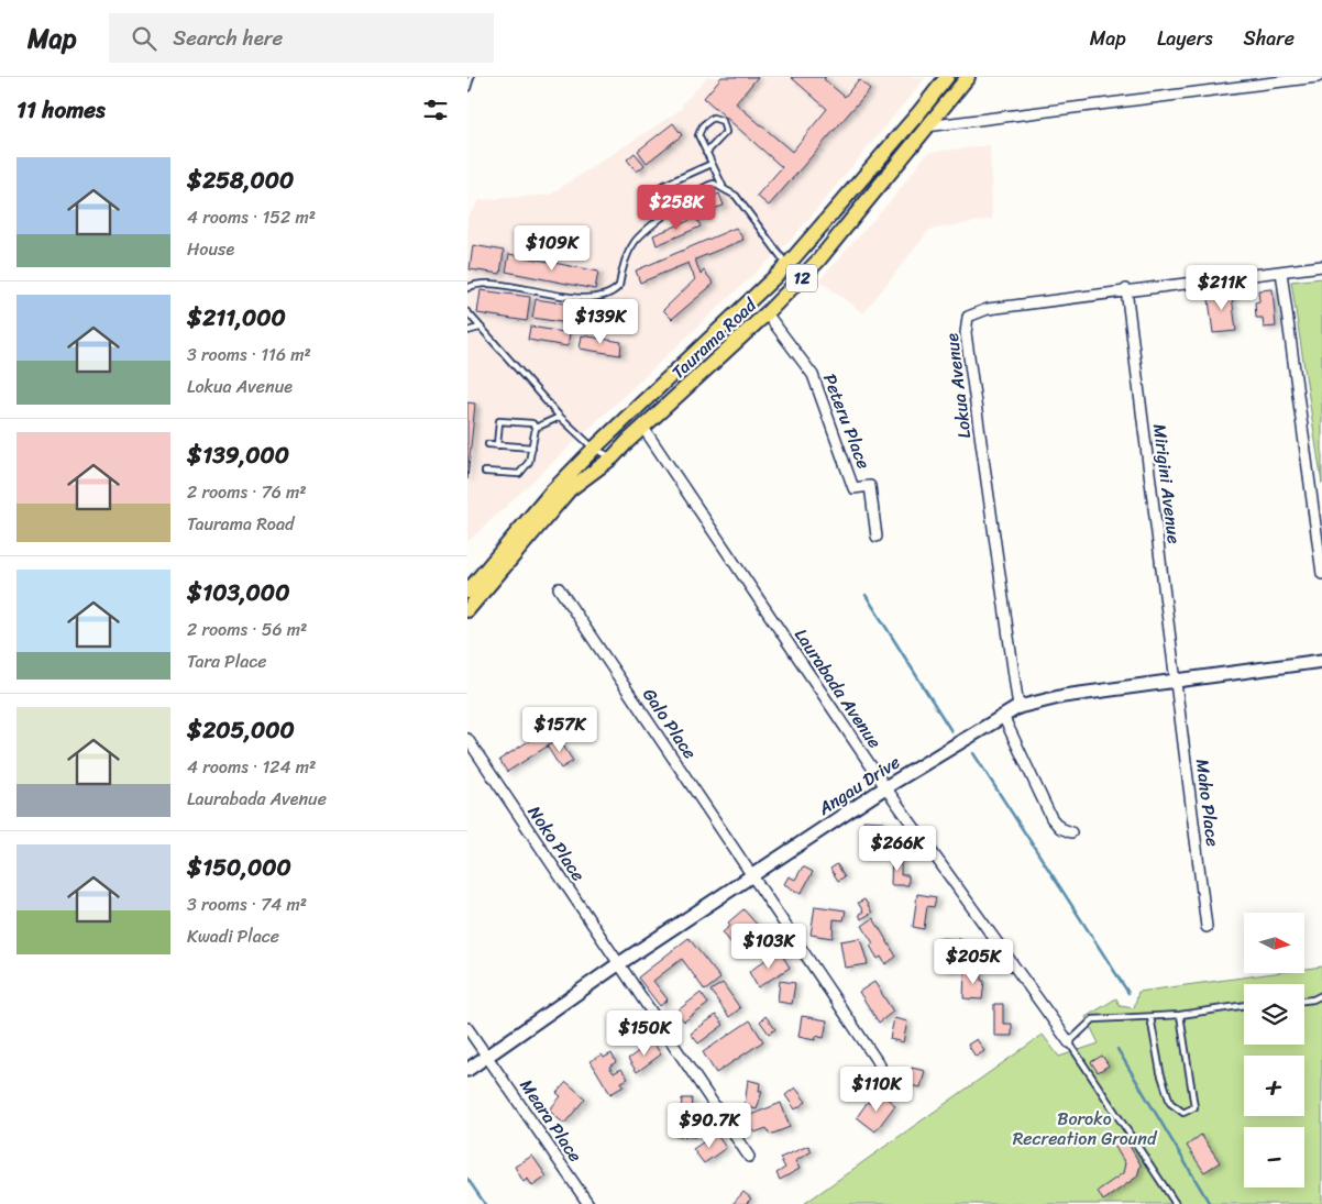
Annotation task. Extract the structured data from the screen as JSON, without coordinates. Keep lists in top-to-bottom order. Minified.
{"streets":{"main road":["12","Taurama Road"],"street":["Lokua Avenue","Peteru Place","Mirigini Avenue","Laurabada Avenue","Galo Place","Angau Drive","Maho Place","Noko Place","Meara Place"]},"crossings":[["Taurama Road","Peteru Place"],["Taurama Road","Laurabada Avenue"],["Lokua Avenue","Mirigini Avenue"],["Lokua Avenue","Angau Drive"],["Mirigini Avenue","Angau Drive"],["Mirigini Avenue","Maho Place"],["Laurabada Avenue","Angau Drive"],["Galo Place","Angau Drive"],["Angau Drive","Maho Place"],["Angau Drive","Noko Place"],["Angau Drive","Meara Place"]],"parks":["Boroko Recreation Ground"],"north":"right","page":{"header":"Map","search":"Search here","nav":["Map","Layers","Share"],"heading":"11 homes","list":[{"name":"$258,000","note":"4 rooms · 152 m² · House"},{"name":"$211,000","note":"3 rooms · 116 m² · Lokua Avenue"},{"name":"$139,000","note":"2 rooms · 76 m² · Taurama Road"},{"name":"$103,000","note":"2 rooms · 56 m² · Tara Place"},{"name":"$205,000","note":"4 rooms · 124 m² · Laurabada Avenue"},{"name":"$150,000","note":"3 rooms · 74 m² · Kwadi Place"}],"price":["$258K","$109K","$211K","$139K","$157K","$266K","$103K","$205K","$150K","$110K","$90.7K"],"map_buttons":["+","−"]}}
